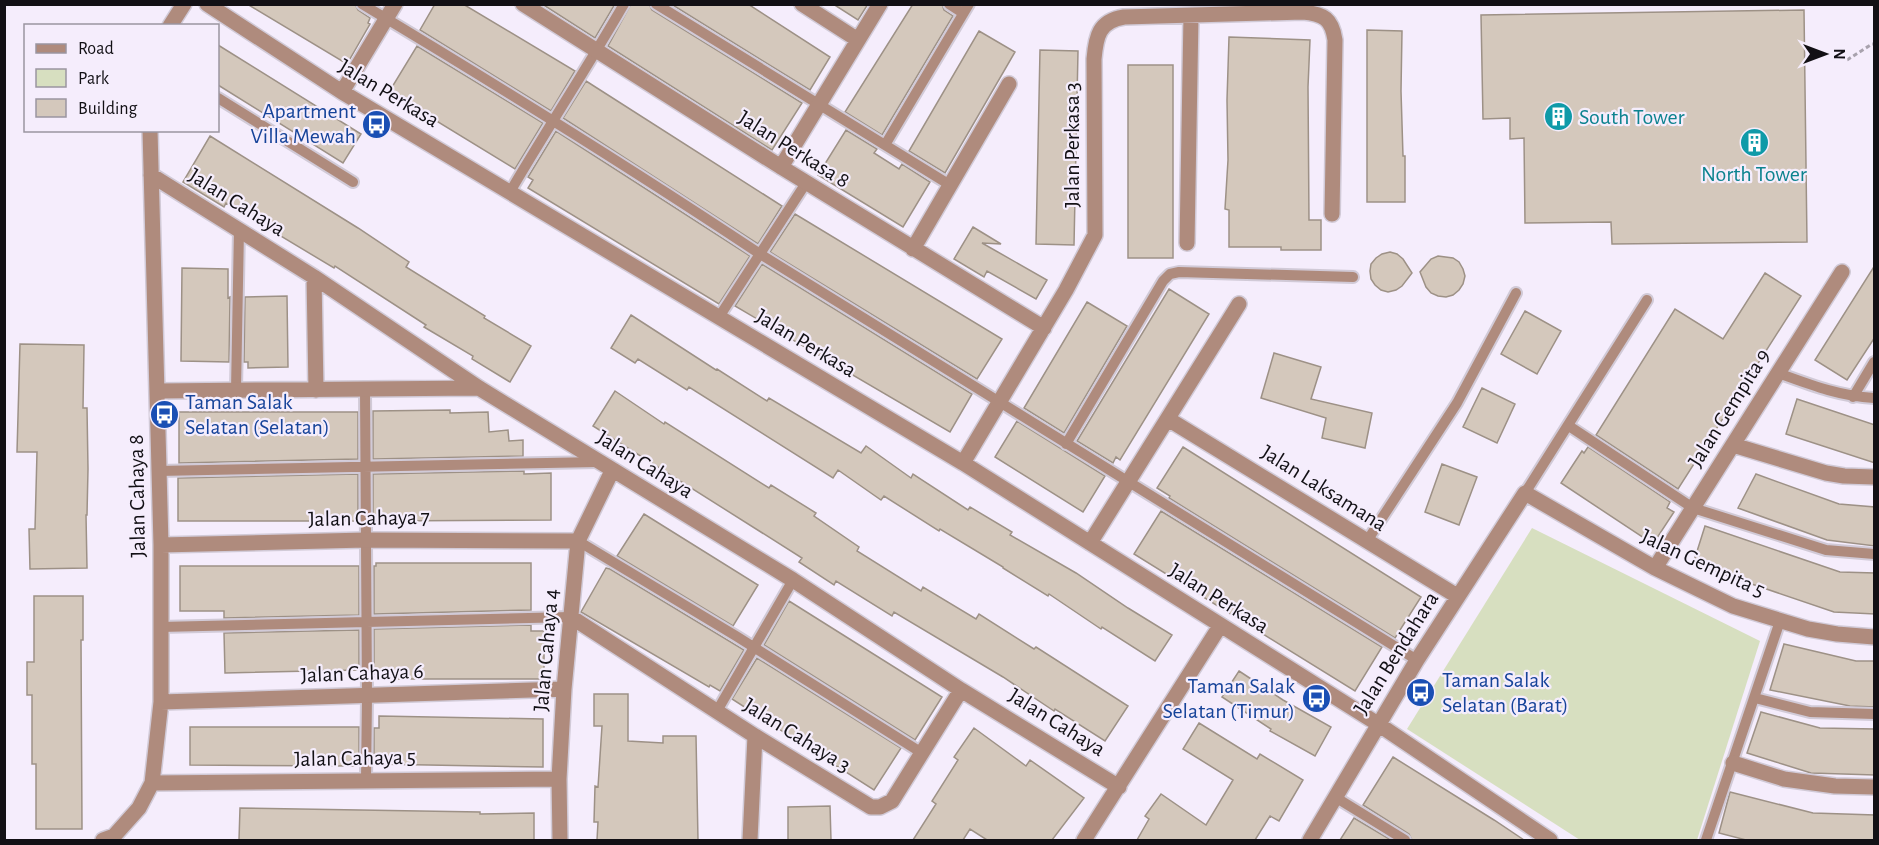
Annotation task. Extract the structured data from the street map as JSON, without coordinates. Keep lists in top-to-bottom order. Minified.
{"streets":{"street":["Jalan Perkasa","Jalan Perkasa 3","Jalan Perkasa 8","Jalan Cahaya","Jalan Gempita 9","Jalan Laksamana","Jalan Cahaya 8","Jalan Cahaya 7","Jalan Gempita 5","Jalan Cahaya 4","Jalan Bendahara","Jalan Cahaya 6","Jalan Cahaya 3","Jalan Cahaya 5"]},"crossings":[["Jalan Perkasa","Jalan Perkasa 3"],["Jalan Perkasa","Jalan Bendahara"],["Jalan Perkasa 3","Jalan Perkasa 8"],["Jalan Cahaya","Jalan Cahaya 8"],["Jalan Cahaya","Jalan Cahaya 4"],["Jalan Cahaya","Jalan Cahaya 3"],["Jalan Gempita 9","Jalan Gempita 5"],["Jalan Laksamana","Jalan Bendahara"],["Jalan Cahaya 8","Jalan Cahaya 7"],["Jalan Cahaya 8","Jalan Cahaya 6"],["Jalan Cahaya 8","Jalan Cahaya 5"],["Jalan Cahaya 7","Jalan Cahaya 4"],["Jalan Gempita 5","Jalan Bendahara"],["Jalan Cahaya 4","Jalan Cahaya 6"],["Jalan Cahaya 4","Jalan Cahaya 3"],["Jalan Cahaya 4","Jalan Cahaya 5"]],"places":{"building":["South Tower","North Tower"],"bus stop":["Apartment Villa Mewah","Taman Salak Selatan (Selatan)","Taman Salak Selatan (Barat)","Taman Salak Selatan (Timur)"]},"legend":["Road","Park","Building"],"north":"right"}
